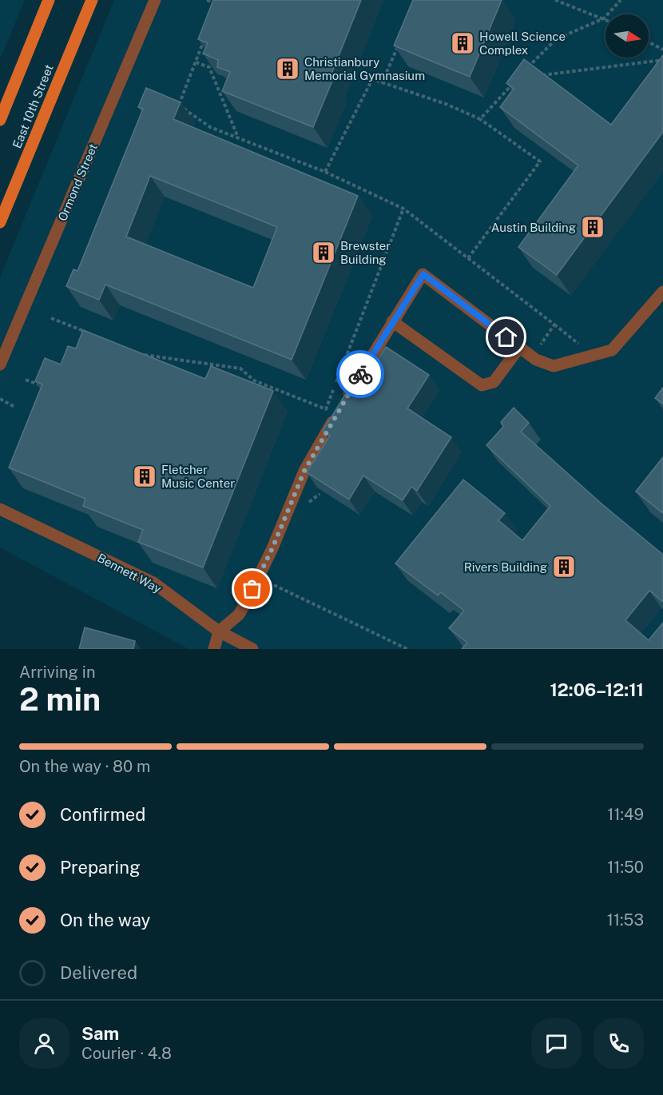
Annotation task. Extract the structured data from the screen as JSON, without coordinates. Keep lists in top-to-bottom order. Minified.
{"streets":{"main road":["East 10th Street"],"street":["Ormond Street","Bennett Way"]},"places":{"building":["Howell Science Complex","Christianbury Memorial Gymnasium","Austin Building","Brewster Building","Fletcher Music Center","Rivers Building"]},"north":"right","page":{"heading":["2 min","Arriving in","12:06–12:11"],"panel":["Sam","Courier · 4.8"],"bar":"On the way · 80 m","list":[["Confirmed","11:49"],["Preparing","11:50"],["On the way","11:53"],"Delivered"]}}
